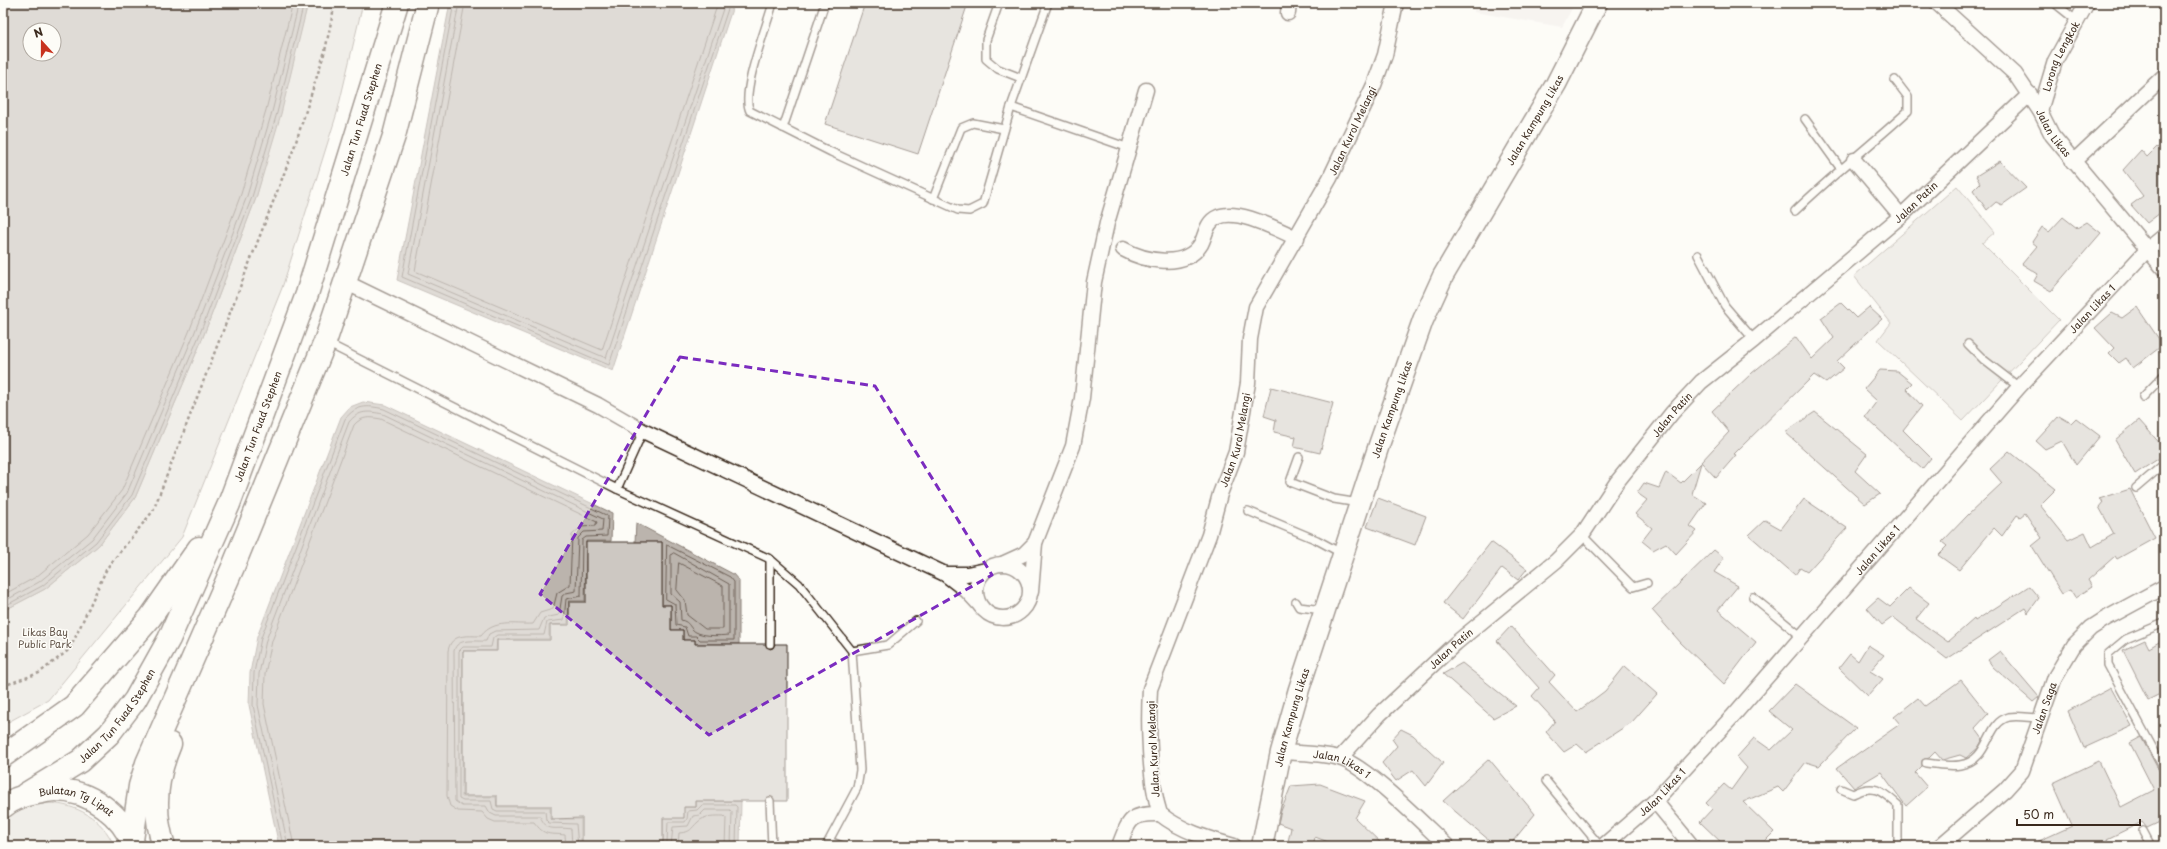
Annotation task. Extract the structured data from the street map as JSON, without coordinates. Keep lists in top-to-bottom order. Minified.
{"streets":{"highway":["Jalan Tun Fuad Stephen","Bulatan Tg Lipat"],"main road":["Jalan Kampung Likas"],"street":["Lorong Lengkok","Jalan Kurol Melangi","Jalan Likas","Jalan Patin","Jalan Likas 1","Jalan Saga"]},"crossings":[["Lorong Lengkok","Jalan Likas"],["Jalan Kampung Likas","Jalan Likas 1"],["Jalan Tun Fuad Stephen","Bulatan Tg Lipat"],["Jalan Likas","Jalan Patin"],["Jalan Likas","Jalan Likas 1"],["Jalan Patin","Jalan Likas 1"]],"parks":["Likas Bay Public Park"],"scale_bar":"50 m","north":"top"}
